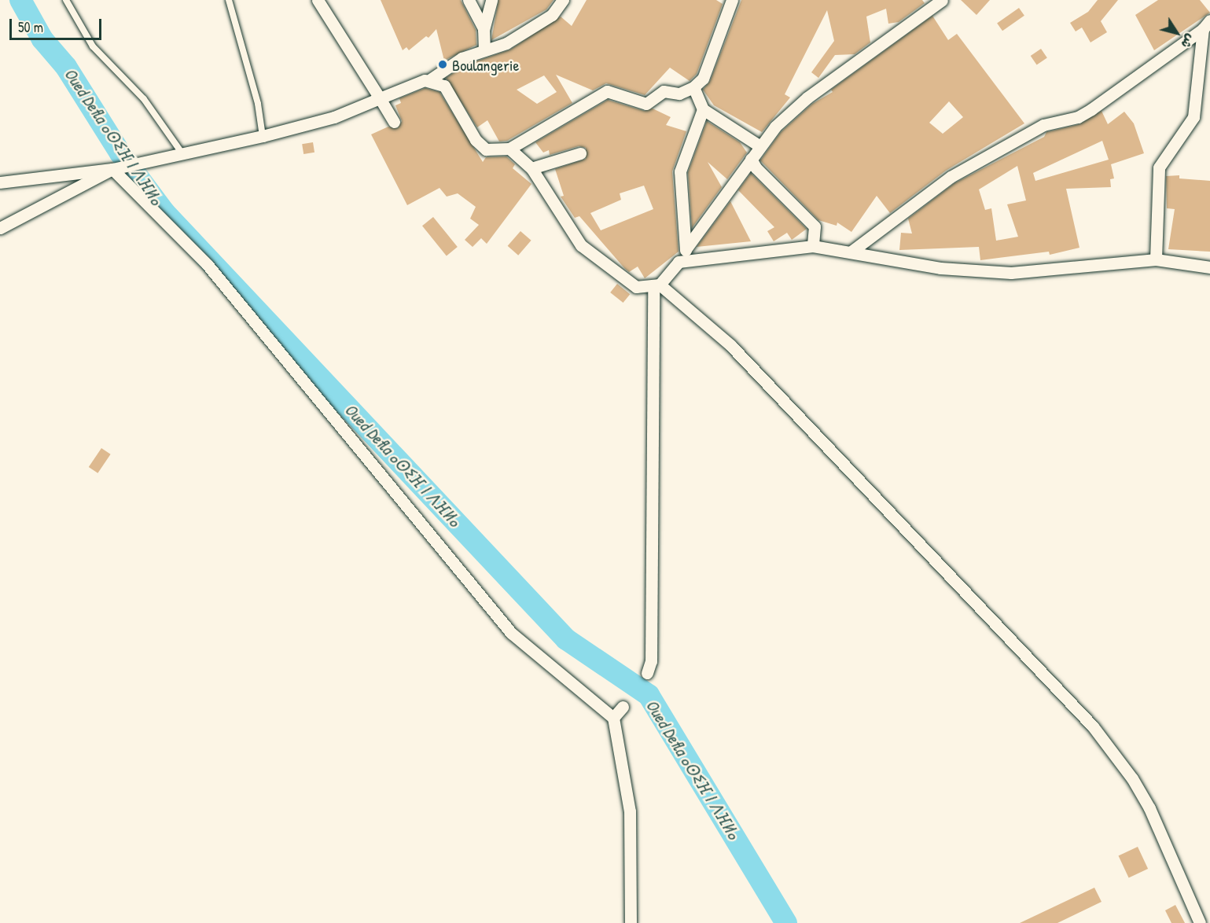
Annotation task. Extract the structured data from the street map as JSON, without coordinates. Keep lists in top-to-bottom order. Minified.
{"water":["Oued Defla ⴰⵙⵉⴼ ⵏ ⴷⴼⵍⴰ"],"places":["Boulangerie"],"scale_bar":"50 m","north":"bottom right"}
